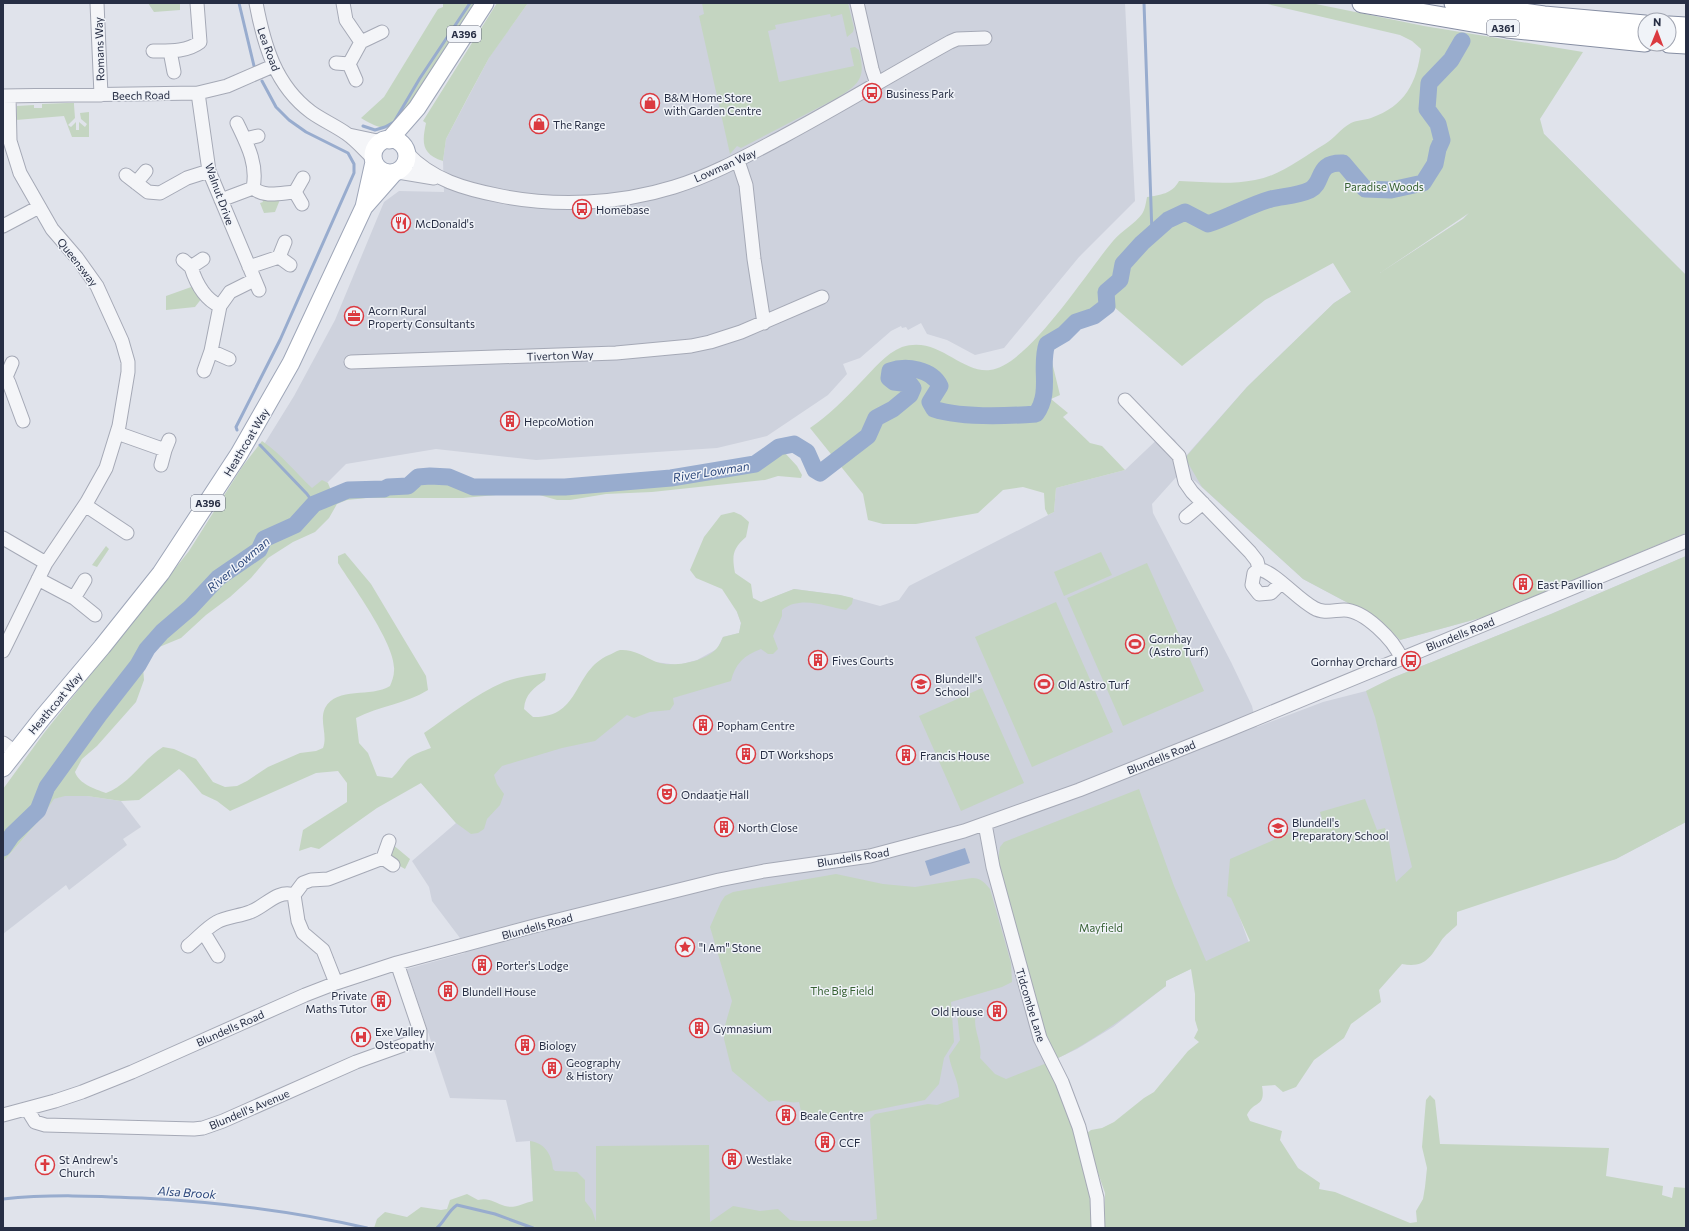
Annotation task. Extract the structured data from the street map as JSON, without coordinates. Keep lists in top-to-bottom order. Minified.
{"streets":{"highway":["A361"],"main road":["A396","Heathcoat Way"],"street":["Romans Way","Lea Road","Beech Road","Lowman Way","Walnut Drive","Queensway","Tiverton Way","Blundells Road","Tidcombe Lane","Blundell's Avenue"]},"crossings":[["A396","Lea Road"],["A396","Lowman Way"],["A396","Heathcoat Way"],["Romans Way","Beech Road"],["Lea Road","Beech Road"],["Lea Road","Lowman Way"],["Lea Road","Heathcoat Way"],["Beech Road","Walnut Drive"],["Beech Road","Queensway"],["Lowman Way","Heathcoat Way"],["Blundells Road","Tidcombe Lane"],["Blundells Road","Blundell's Avenue"]],"water":["River Lowman","Alsa Brook"],"parks":["Paradise Woods","Mayfield","The Big Field"],"places":{"bus stop":["Business Park","Homebase","Gornhay Orchard"],"shop":["B&M Home Store with Garden Centre","The Range"],"restaurant":["McDonald's"],"office":["Acorn Rural Property Consultants"],"building":["HepcoMotion","East Pavillion","Fives Courts","Popham Centre","DT Workshops","Francis House","North Close","Porter's Lodge","Blundell House","Private Maths Tutor","Old House","Gymnasium","Biology","Geography & History","Beale Centre","CCF","Westlake"],"sports":["Gornhay (Astro Turf)","Old Astro Turf"],"school or university":["Blundell's School","Blundell's Preparatory School"],"theatre":["Ondaatje Hall"],"place":["\"I Am\" Stone"],"hospital":["Exe Valley Osteopathy"],"church":["St Andrew's Church"]},"north":"top"}
